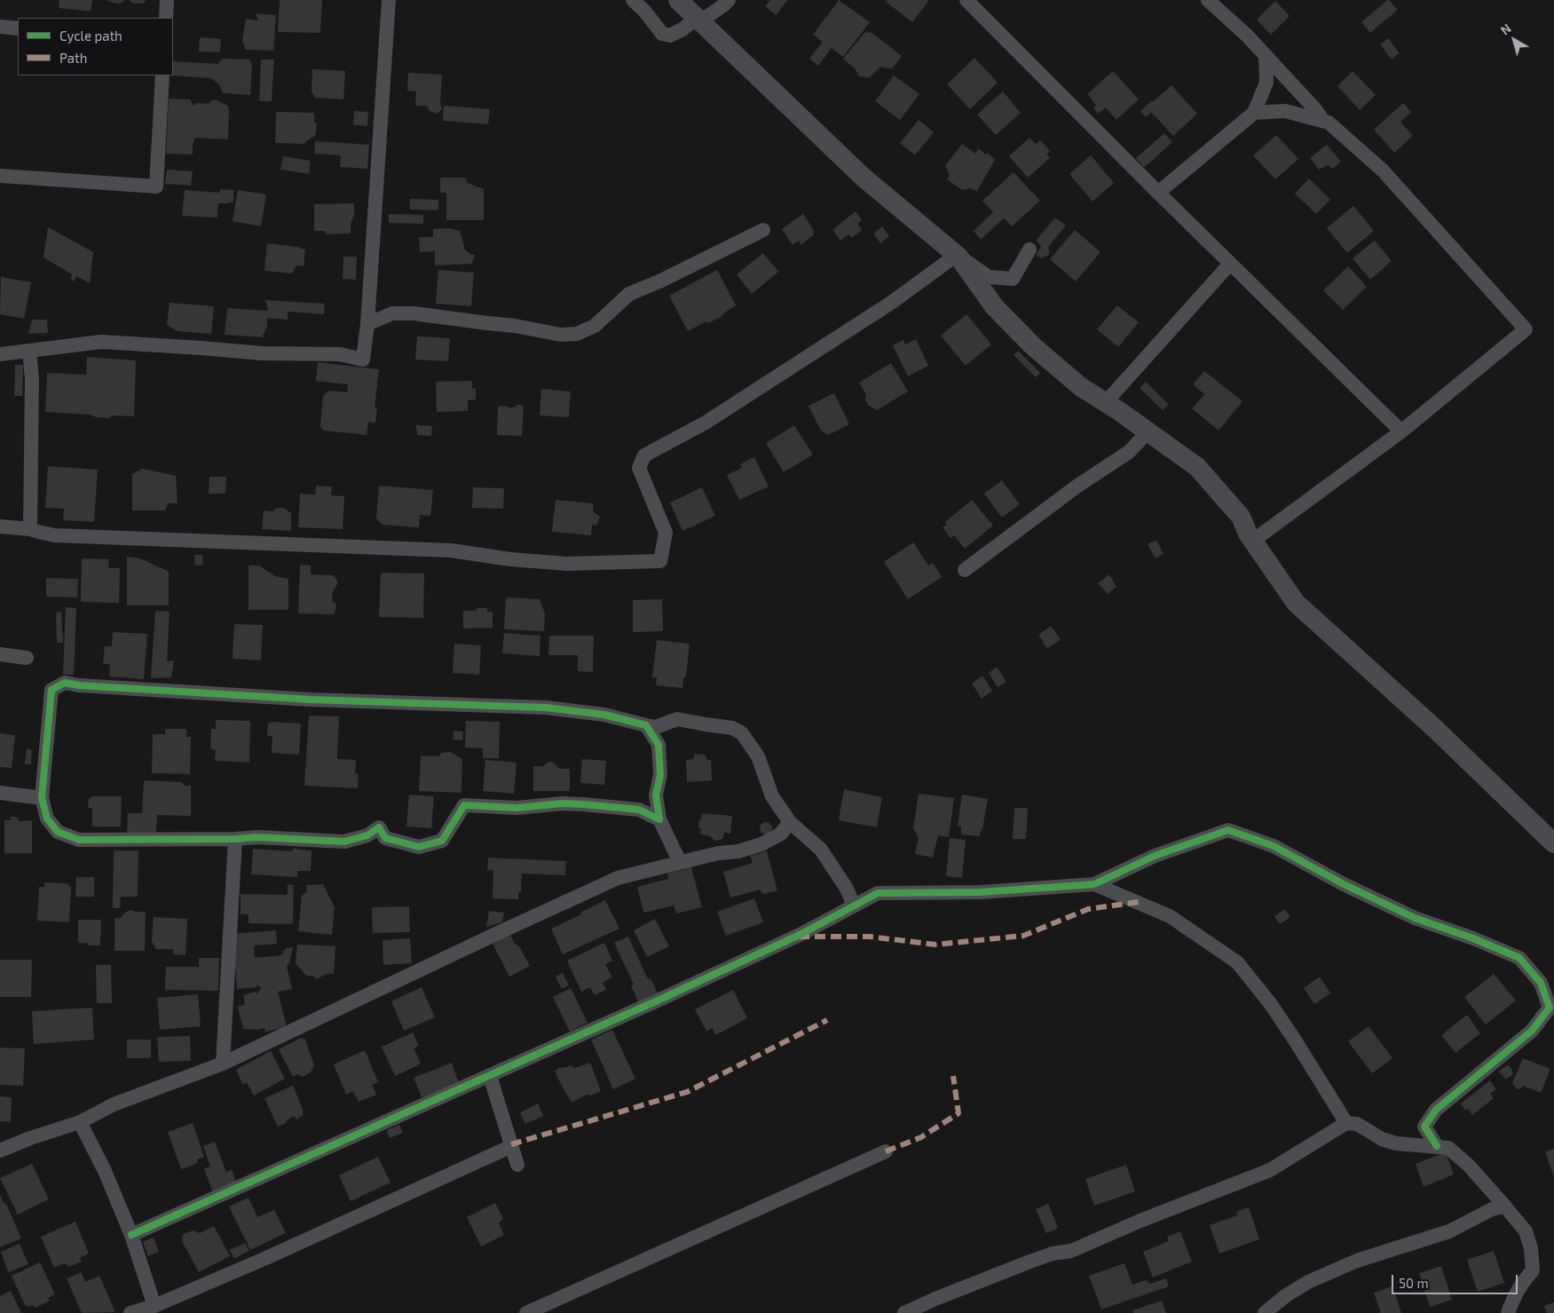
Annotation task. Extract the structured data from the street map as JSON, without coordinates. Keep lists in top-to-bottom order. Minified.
{"legend":["Cycle path","Path"],"scale_bar":"50 m","north":"top left"}
